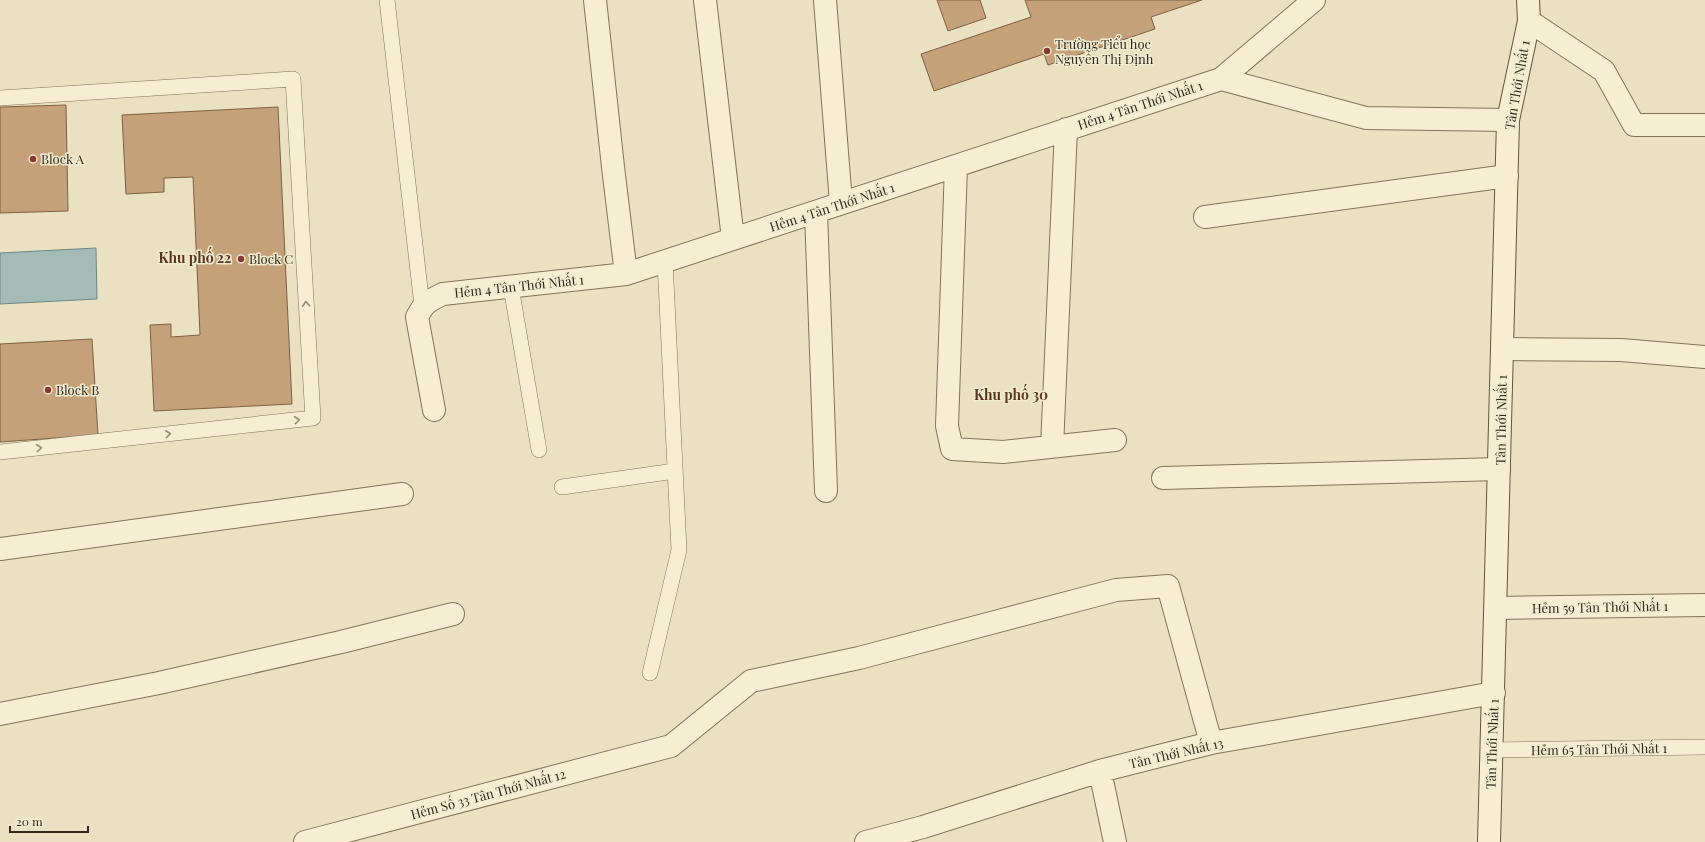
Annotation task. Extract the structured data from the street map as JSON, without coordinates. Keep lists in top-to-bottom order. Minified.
{"streets":{"street":["Tân Thới Nhất 1","Hẻm 4 Tân Thới Nhất 1","Hẻm 59 Tân Thới Nhất 1","Tân Thới Nhất 13","Hẻm Số 33 Tân Thới Nhất 12"],"lane":["Hẻm 65 Tân Thới Nhất 1"]},"crossings":[["Tân Thới Nhất 1","Hẻm 59 Tân Thới Nhất 1"],["Tân Thới Nhất 1","Hẻm 65 Tân Thới Nhất 1"],["Tân Thới Nhất 1","Tân Thới Nhất 13"],["Tân Thới Nhất 13","Hẻm Số 33 Tân Thới Nhất 12"]],"districts":["Khu phố 22","Khu phố 30"],"places":["Trường Tiểu học Nguyễn Thị Định","Block A","Block C","Block B"],"scale_bar":"20 m"}
